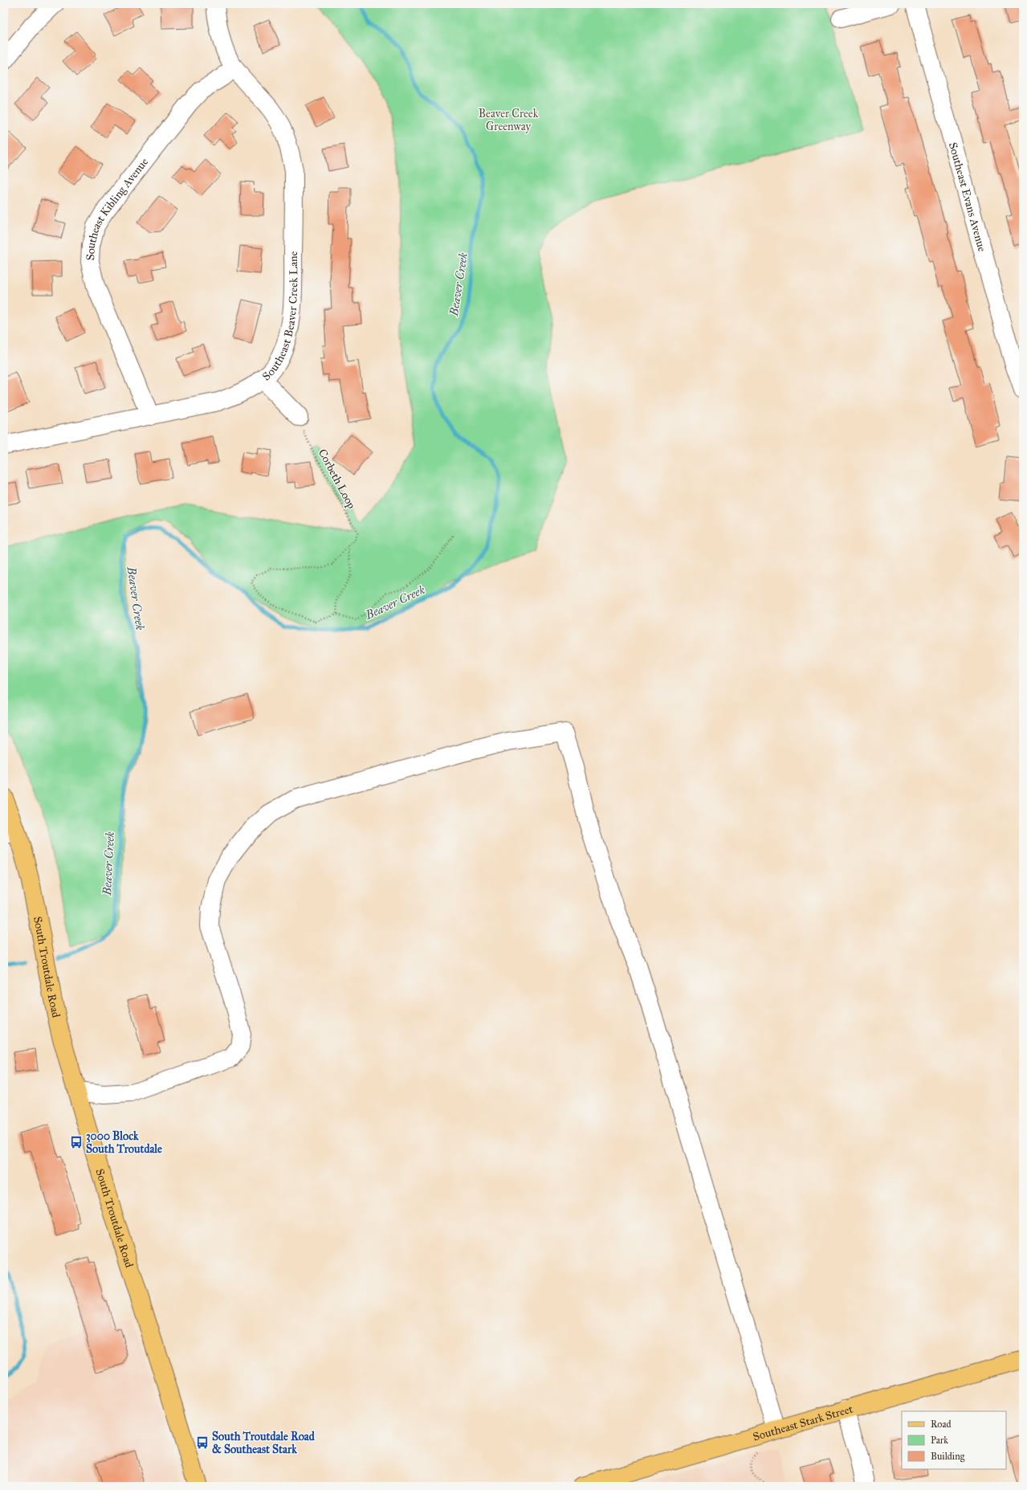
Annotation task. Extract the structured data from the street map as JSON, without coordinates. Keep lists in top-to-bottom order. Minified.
{"streets":{"main road":["South Troutdale Road","Southeast Stark Street"],"street":["Southeast Evans Avenue","Southeast Kibling Avenue","Southeast Beaver Creek Lane"],"path":["Corbeth Loop"]},"crossings":[["Southeast Kibling Avenue","Southeast Beaver Creek Lane"]],"water":["Beaver Creek"],"parks":["Beaver Creek Greenway"],"places":{"bus stop":["3000 Block South Troutdale","South Troutdale Road & Southeast Stark"]},"legend":["Road","Park","Building"]}
